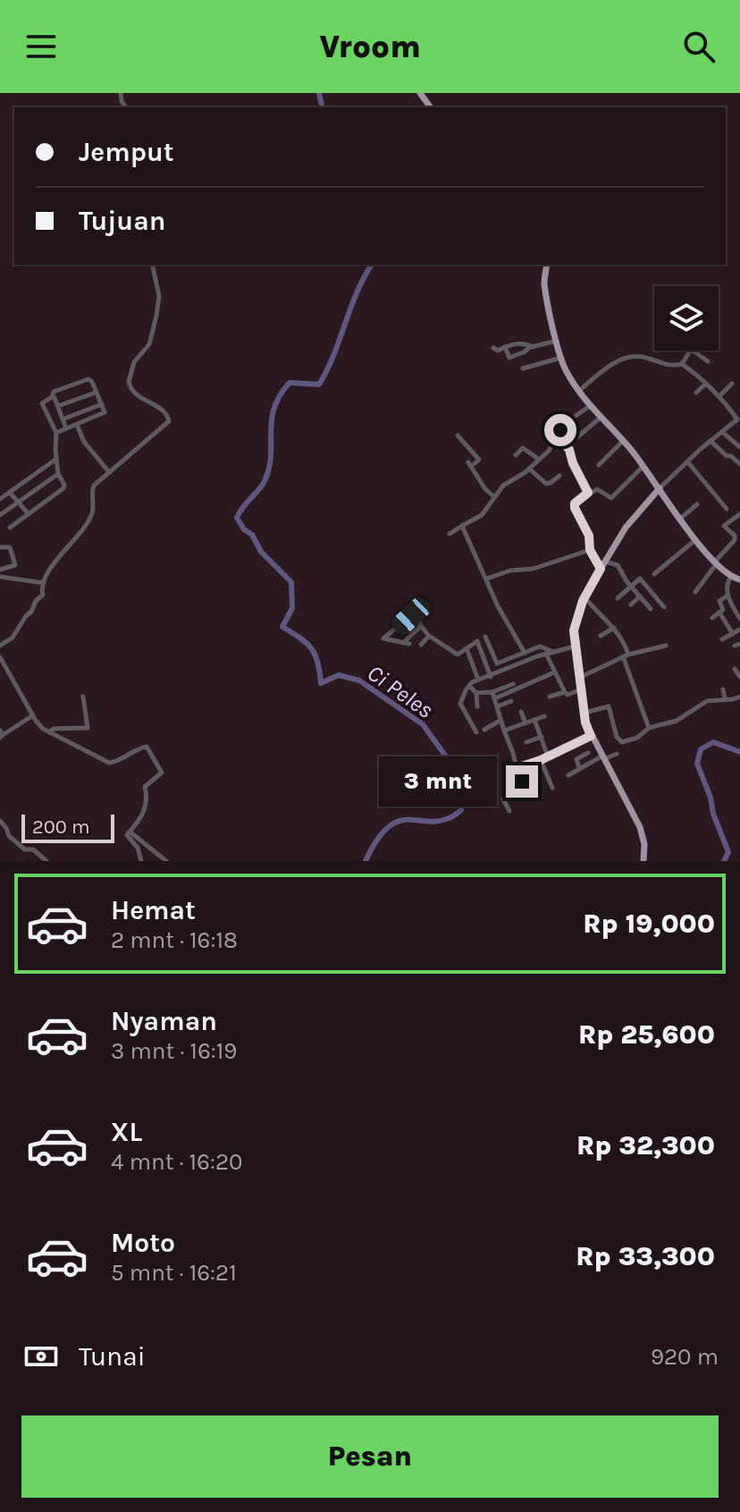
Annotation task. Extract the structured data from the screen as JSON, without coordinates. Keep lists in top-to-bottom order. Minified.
{"water":["Ci Peles"],"scale_bar":"200 m","page":{"header":"Vroom","banner":["Jemput","Tujuan"],"bubble":"3 mnt","scale":"200 m","list":[{"name":"Hemat","note":"2 mnt · 16:18","value":"Rp 19,000"},{"name":"Nyaman","note":"3 mnt · 16:19","value":"Rp 25,600"},{"name":"XL","note":"4 mnt · 16:20","value":"Rp 32,300"},{"name":"Moto","note":"5 mnt · 16:21","value":"Rp 33,300"}],"pay":["Tunai","920 m"],"buttons":"Pesan"}}
